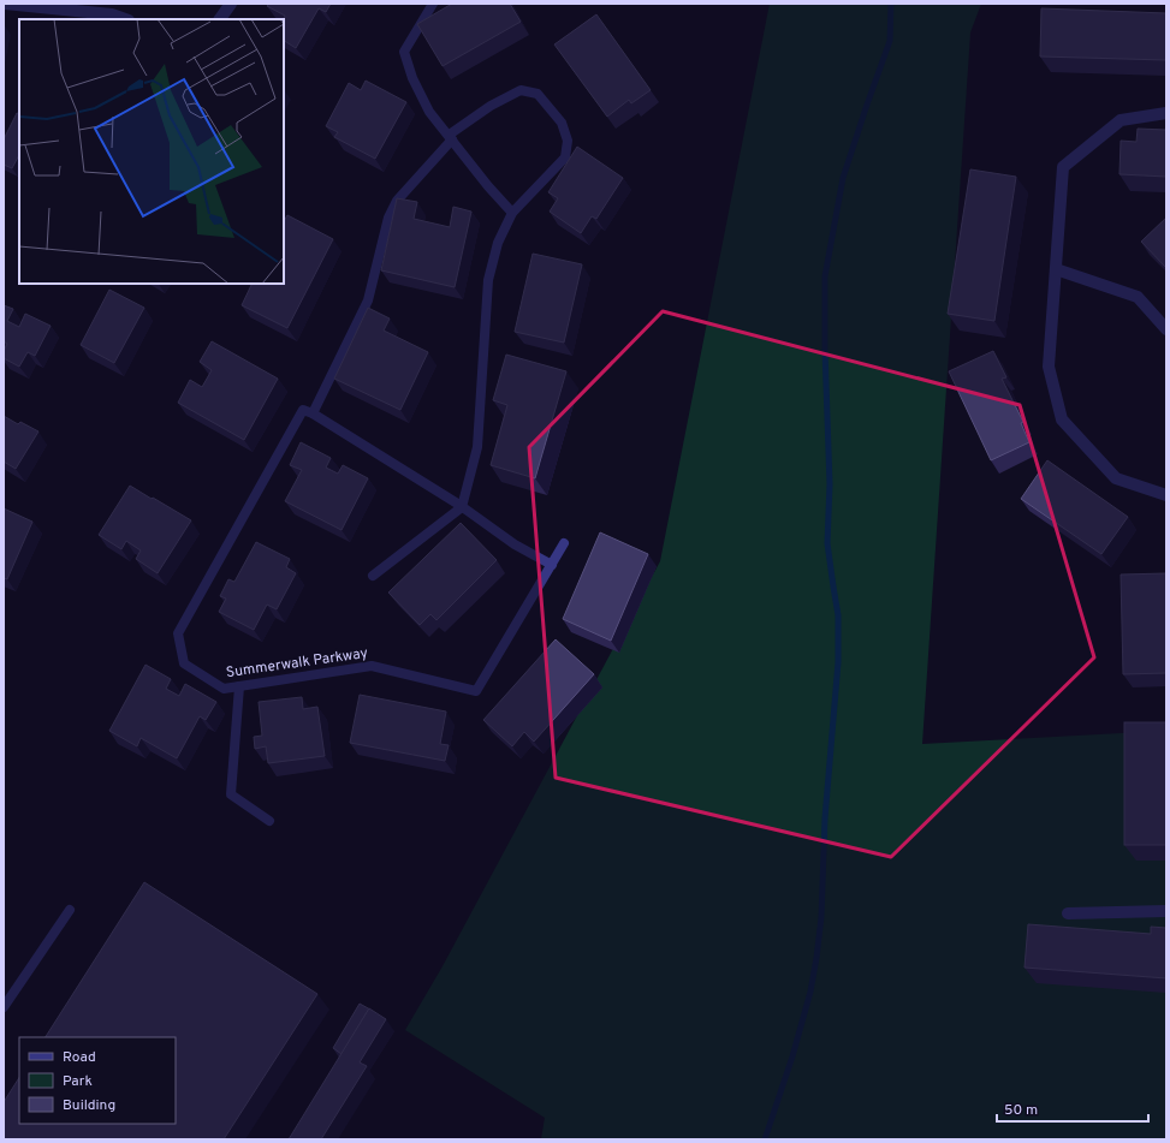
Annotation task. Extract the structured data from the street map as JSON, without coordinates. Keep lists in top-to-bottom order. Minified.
{"streets":{"lane":["Summerwalk Parkway"]},"legend":["Road","Park","Building"],"scale_bar":"50 m"}
